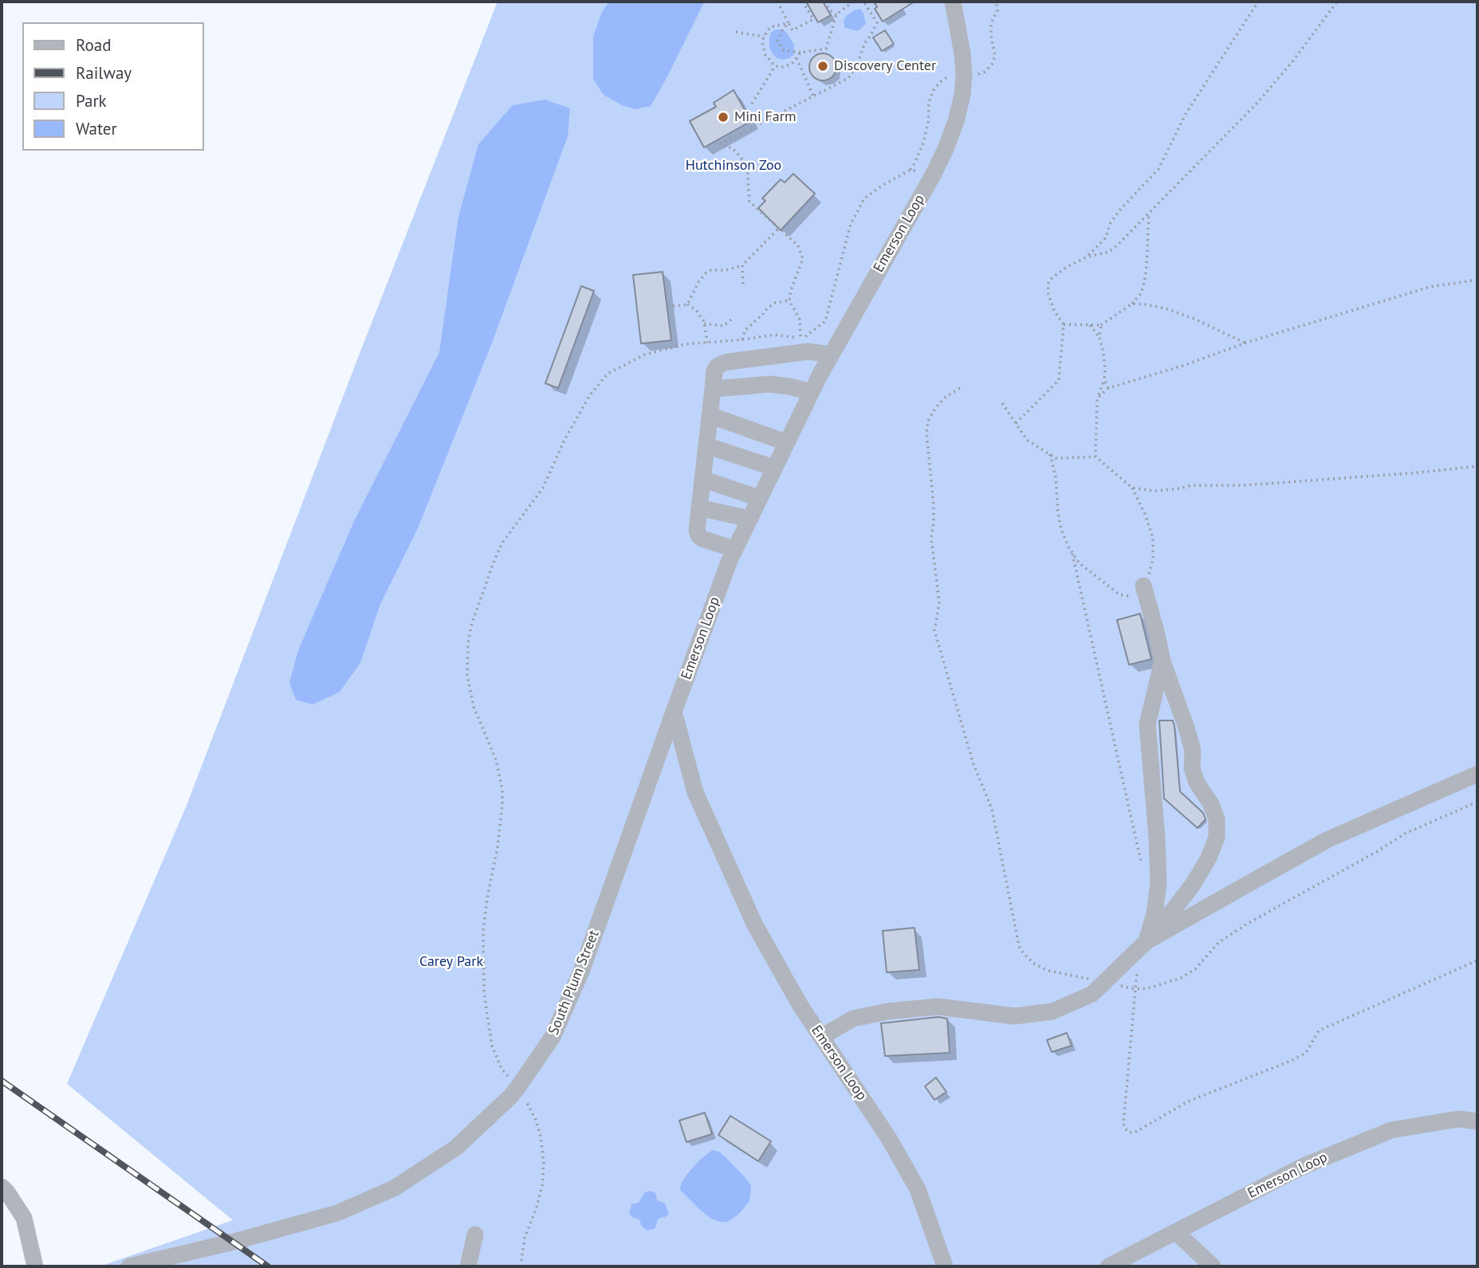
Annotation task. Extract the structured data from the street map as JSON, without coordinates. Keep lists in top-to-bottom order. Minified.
{"streets":{"street":["Emerson Loop","South Plum Street"]},"crossings":[["Emerson Loop","South Plum Street"]],"parks":["Hutchinson Zoo","Carey Park"],"places":["Discovery Center","Mini Farm"],"legend":["Road","Railway","Park","Water"]}
